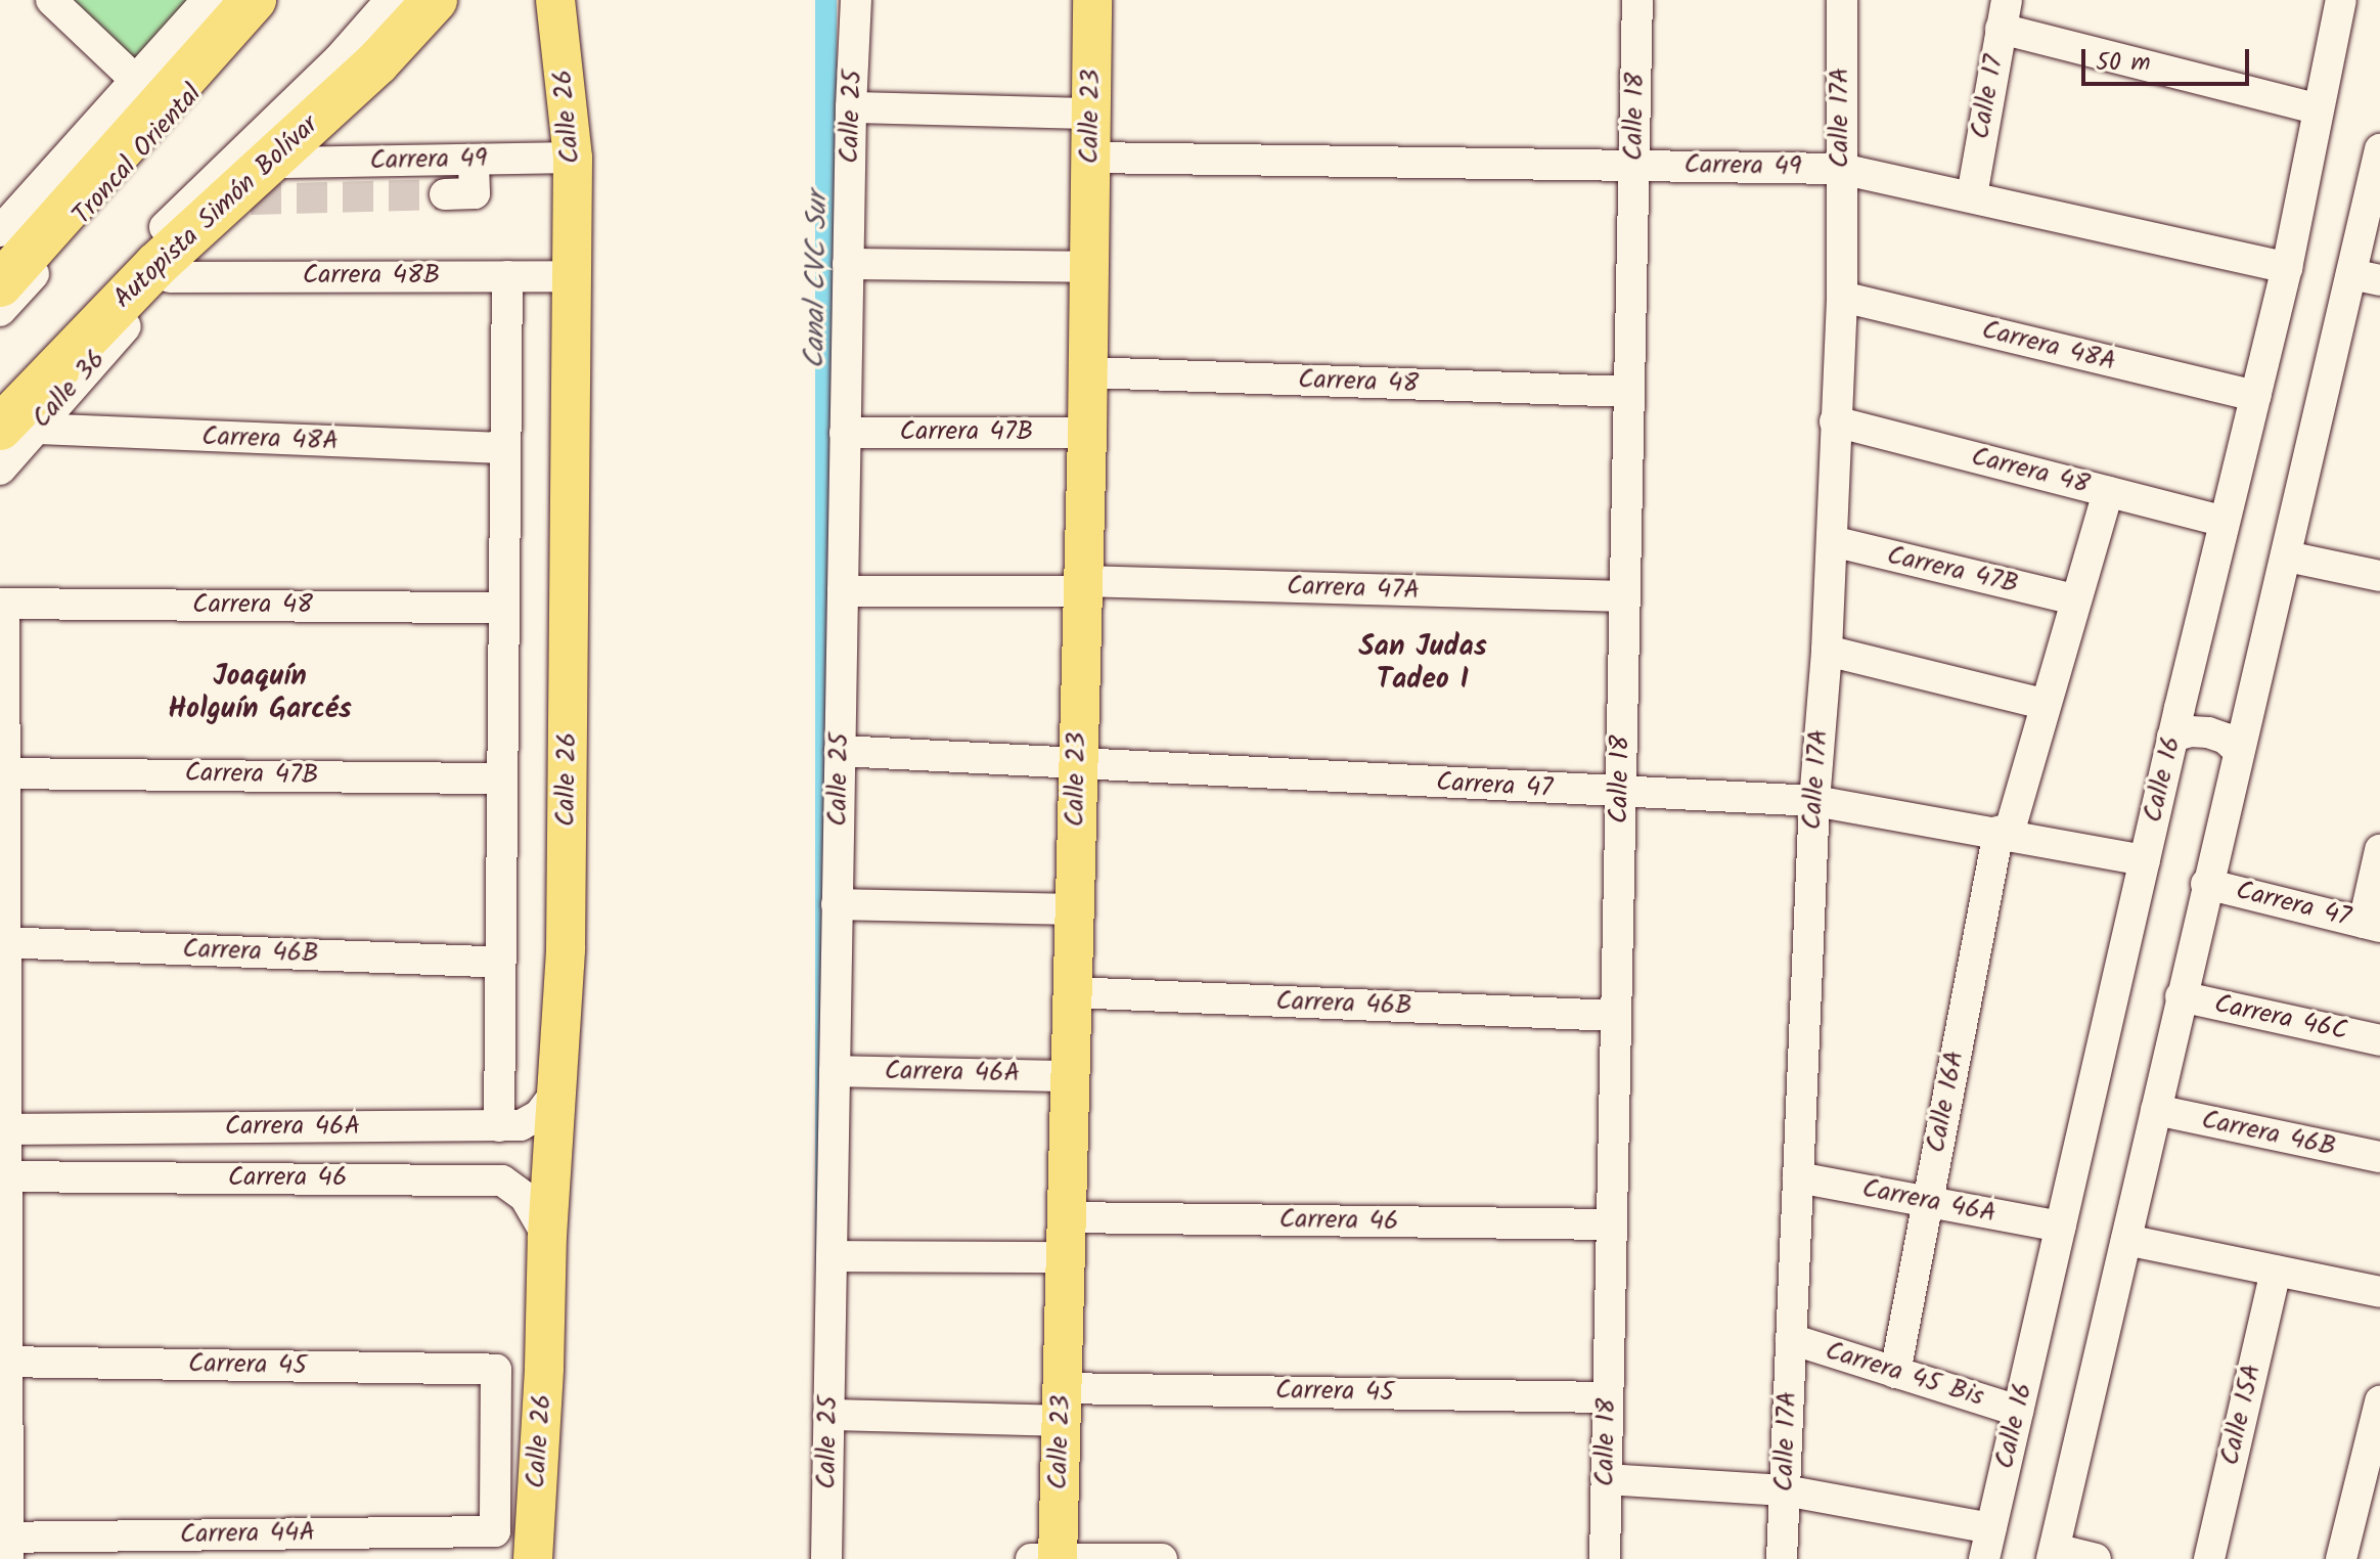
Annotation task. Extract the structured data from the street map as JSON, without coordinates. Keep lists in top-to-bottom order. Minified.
{"streets":{"highway":["Autopista Simón Bolívar"],"main road":["Calle 26","Calle 23"],"street":["Calle 17","Calle 25","Calle 18","Calle 17A","Troncal Oriental","Carrera 49","Carrera 48B","Carrera 48A","Carrera 48","Calle 36","Carrera 47B","Carrera 47A","Calle 16","Carrera 47","Carrera 46B","Carrera 46C","Carrera 46A","Calle 16A","Carrera 46","Carrera 45","Carrera 45 Bis","Calle 15A","Carrera 44A"]},"crossings":[["Calle 17","Carrera 49"],["Calle 26","Carrera 49"],["Calle 26","Carrera 48B"],["Calle 26","Carrera 46A"],["Calle 26","Carrera 46"],["Calle 26","Carrera 45"],["Calle 26","Carrera 44A"],["Calle 25","Carrera 47B"],["Calle 25","Carrera 47A"],["Calle 25","Carrera 47"],["Calle 25","Carrera 46A"],["Calle 25","Carrera 45"],["Calle 23","Carrera 49"],["Calle 23","Carrera 48"],["Calle 23","Carrera 47B"],["Calle 23","Carrera 47A"],["Calle 23","Carrera 47"],["Calle 23","Carrera 46B"],["Calle 23","Carrera 46A"],["Calle 23","Carrera 46"],["Calle 23","Carrera 45"],["Calle 18","Carrera 49"],["Calle 18","Carrera 48"],["Calle 18","Carrera 47A"],["Calle 18","Carrera 47"],["Calle 18","Carrera 46B"],["Calle 18","Carrera 46"],["Calle 18","Carrera 45"],["Calle 17A","Carrera 49"],["Calle 17A","Carrera 48A"],["Calle 17A","Carrera 48"],["Calle 17A","Carrera 47B"],["Calle 17A","Carrera 47"],["Calle 17A","Carrera 46A"],["Calle 17A","Carrera 45 Bis"],["Carrera 49","Calle 36"],["Carrera 49","Calle 16"],["Autopista Simón Bolívar","Carrera 48A"],["Autopista Simón Bolívar","Calle 36"],["Carrera 48B","Calle 36"],["Carrera 48A","Calle 36"],["Carrera 48A","Calle 16"],["Carrera 48","Calle 16"],["Carrera 48","Calle 16A"],["Carrera 47B","Calle 16A"],["Calle 16","Carrera 47"],["Calle 16","Carrera 46A"],["Calle 16","Carrera 45 Bis"],["Carrera 47","Calle 16A"],["Carrera 46A","Calle 16A"],["Calle 16A","Carrera 45 Bis"]],"districts":["San Judas Tadeo I","Joaquín Holguín Garcés"],"water":["Canal CVC Sur"],"scale_bar":"50 m"}
